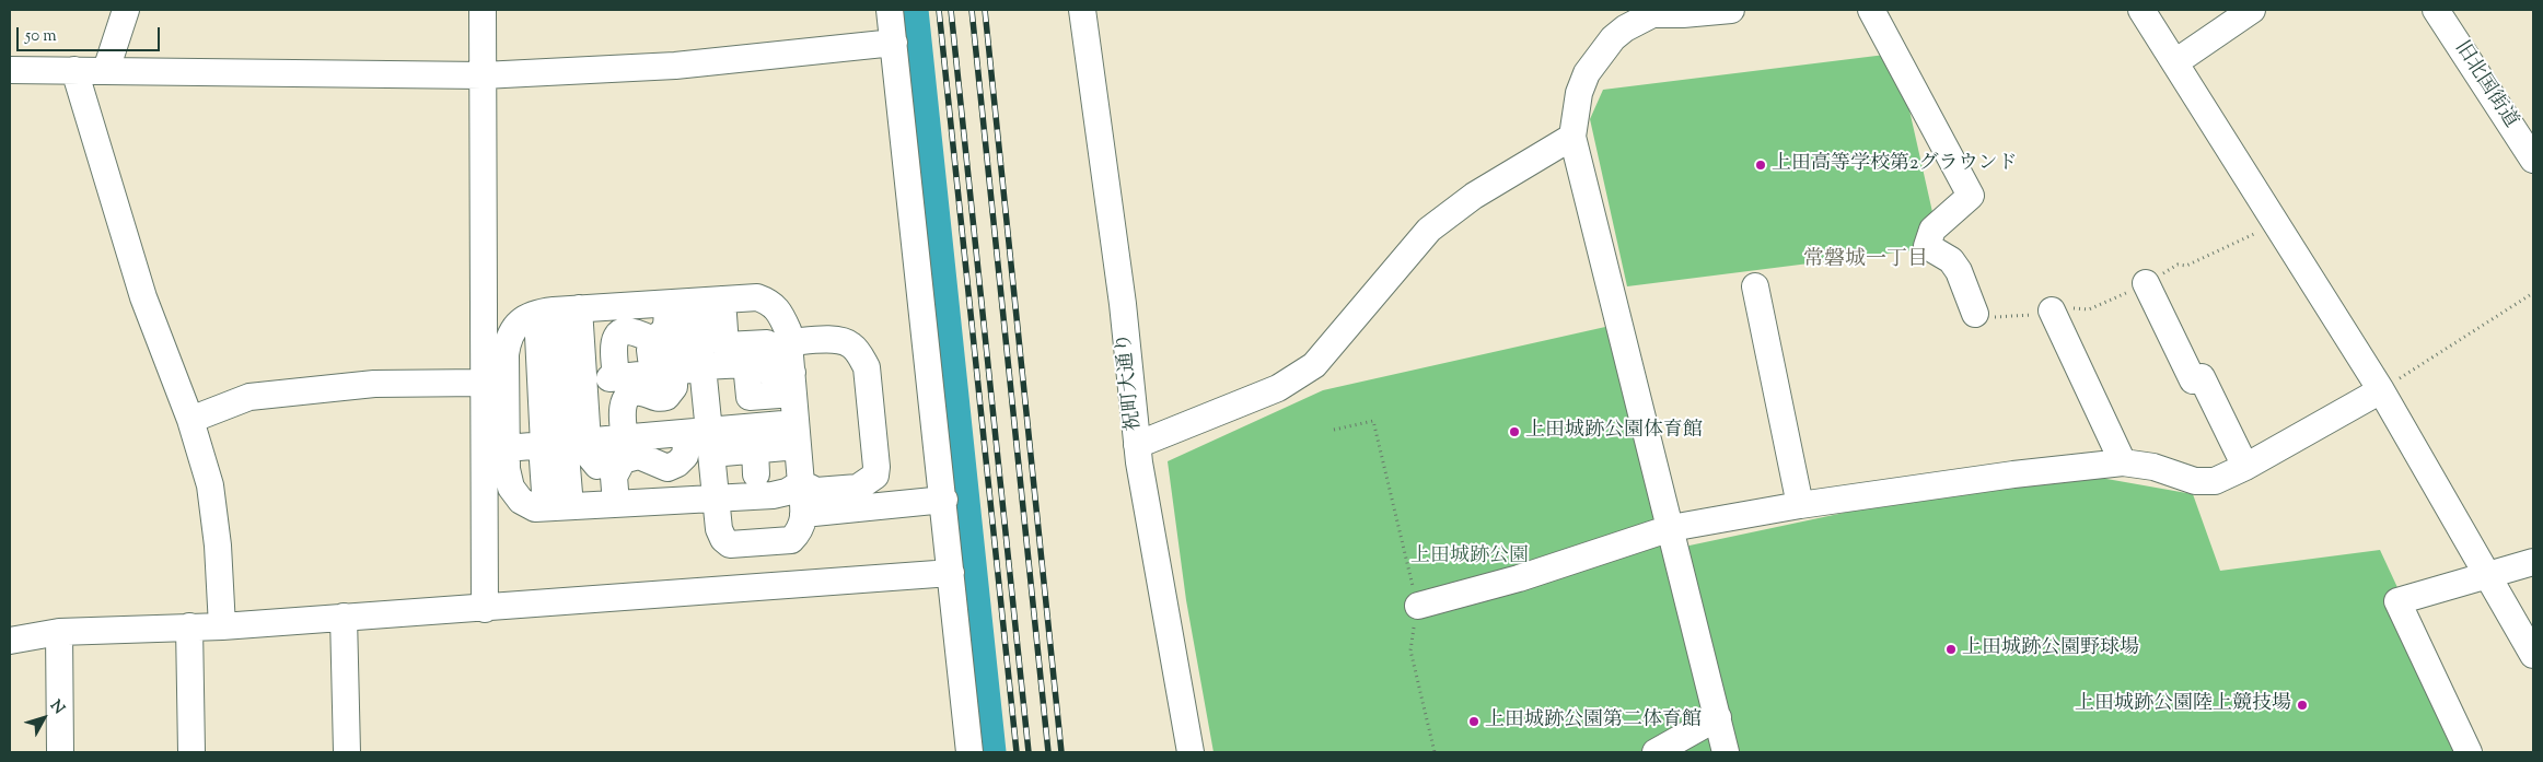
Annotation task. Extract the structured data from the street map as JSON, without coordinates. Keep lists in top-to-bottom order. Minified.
{"streets":{"street":["旧北国街道","祝町大通り"]},"districts":["常磐城一丁目"],"parks":["上田城跡公園"],"places":["上田高等学校第2グラウンド","上田城跡公園体育館","上田城跡公園野球場","上田城跡公園陸上競技場","上田城跡公園第二体育館"],"scale_bar":"50 m","north":"top right"}
